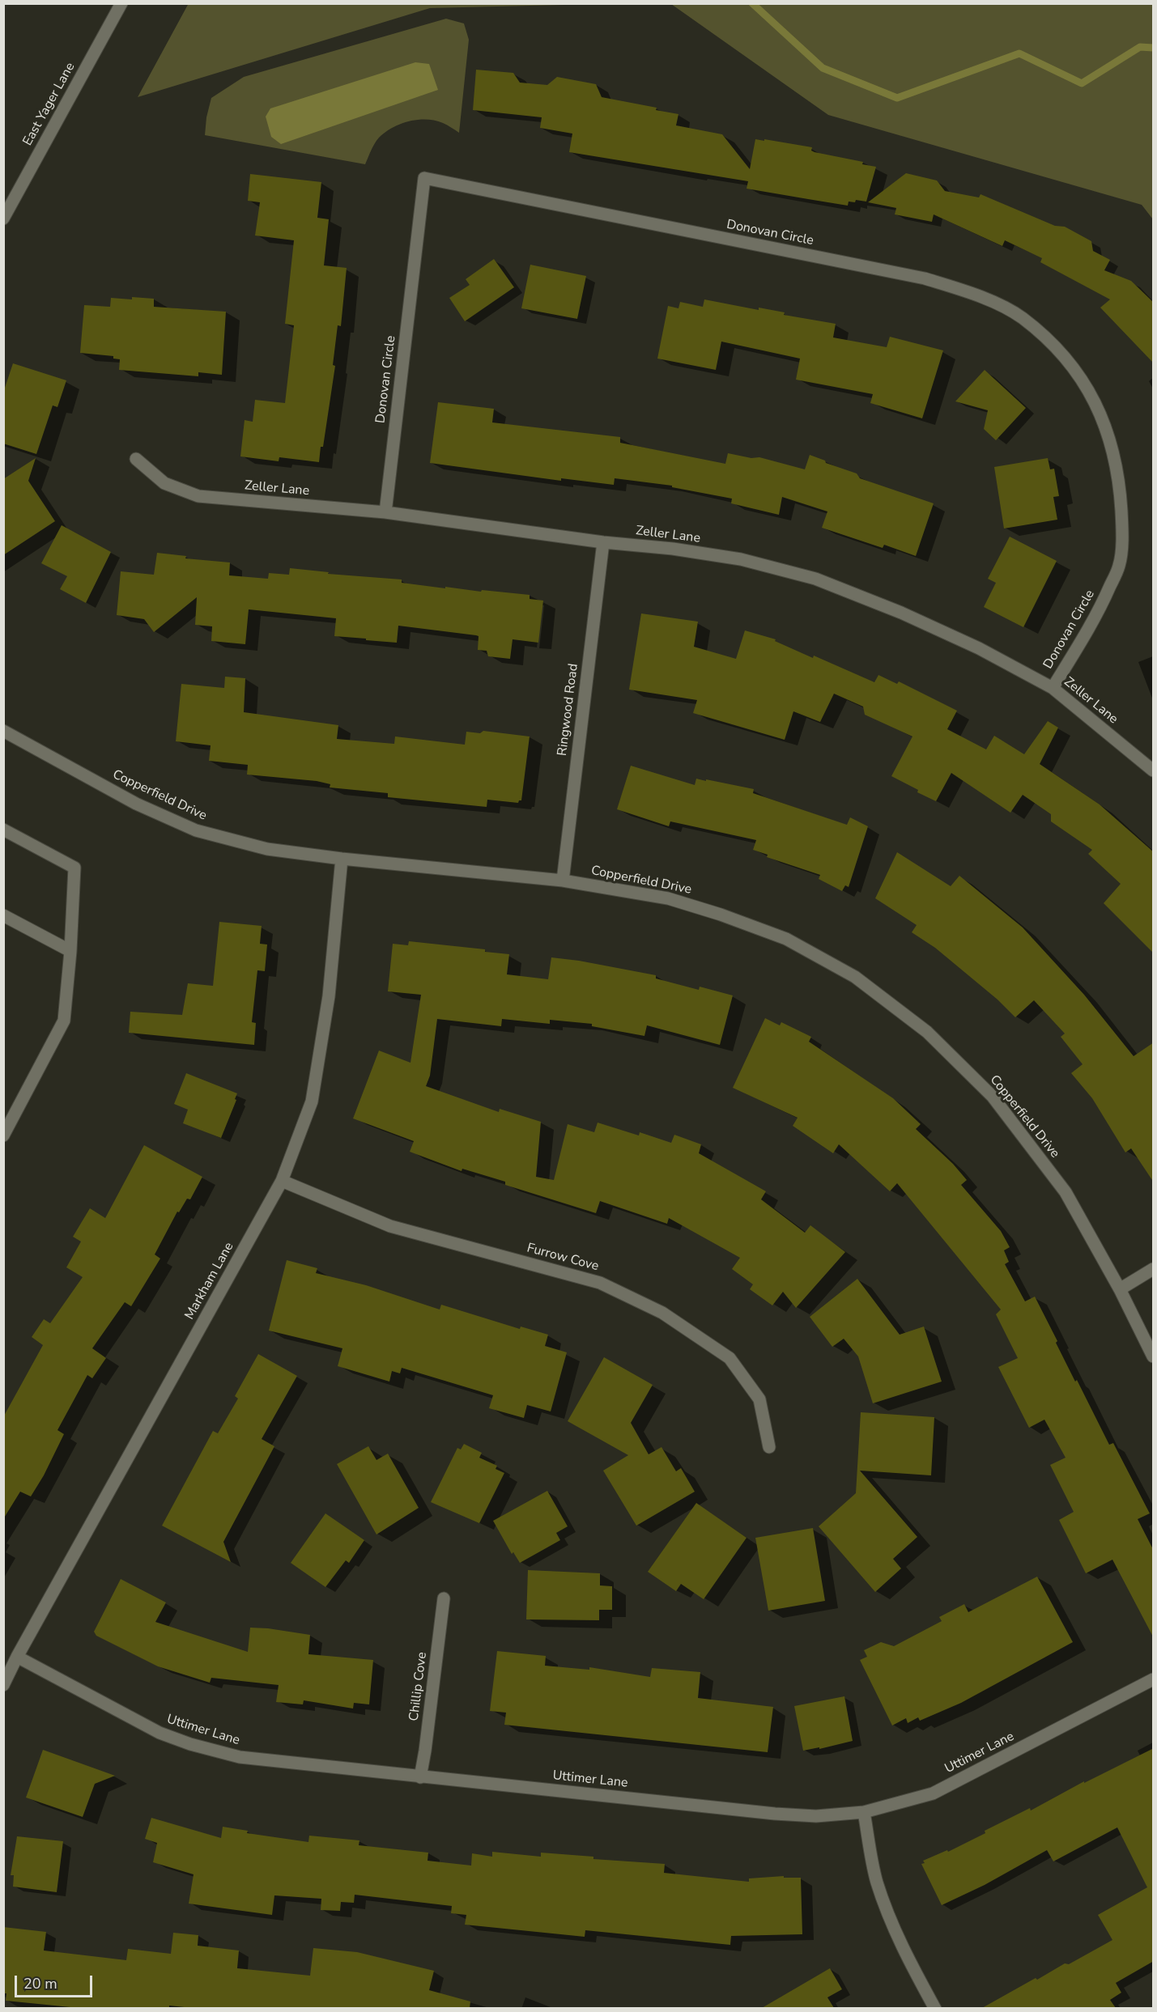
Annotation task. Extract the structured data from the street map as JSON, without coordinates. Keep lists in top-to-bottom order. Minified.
{"streets":{"street":["East Yager Lane","Donovan Circle","Zeller Lane","Ringwood Road","Copperfield Drive","Furrow Cove","Markham Lane","Chillip Cove","Uttimer Lane"]},"crossings":[["Donovan Circle","Zeller Lane"],["Zeller Lane","Ringwood Road"],["Ringwood Road","Copperfield Drive"],["Copperfield Drive","Markham Lane"],["Furrow Cove","Markham Lane"],["Markham Lane","Uttimer Lane"],["Chillip Cove","Uttimer Lane"]],"scale_bar":"20 m"}
